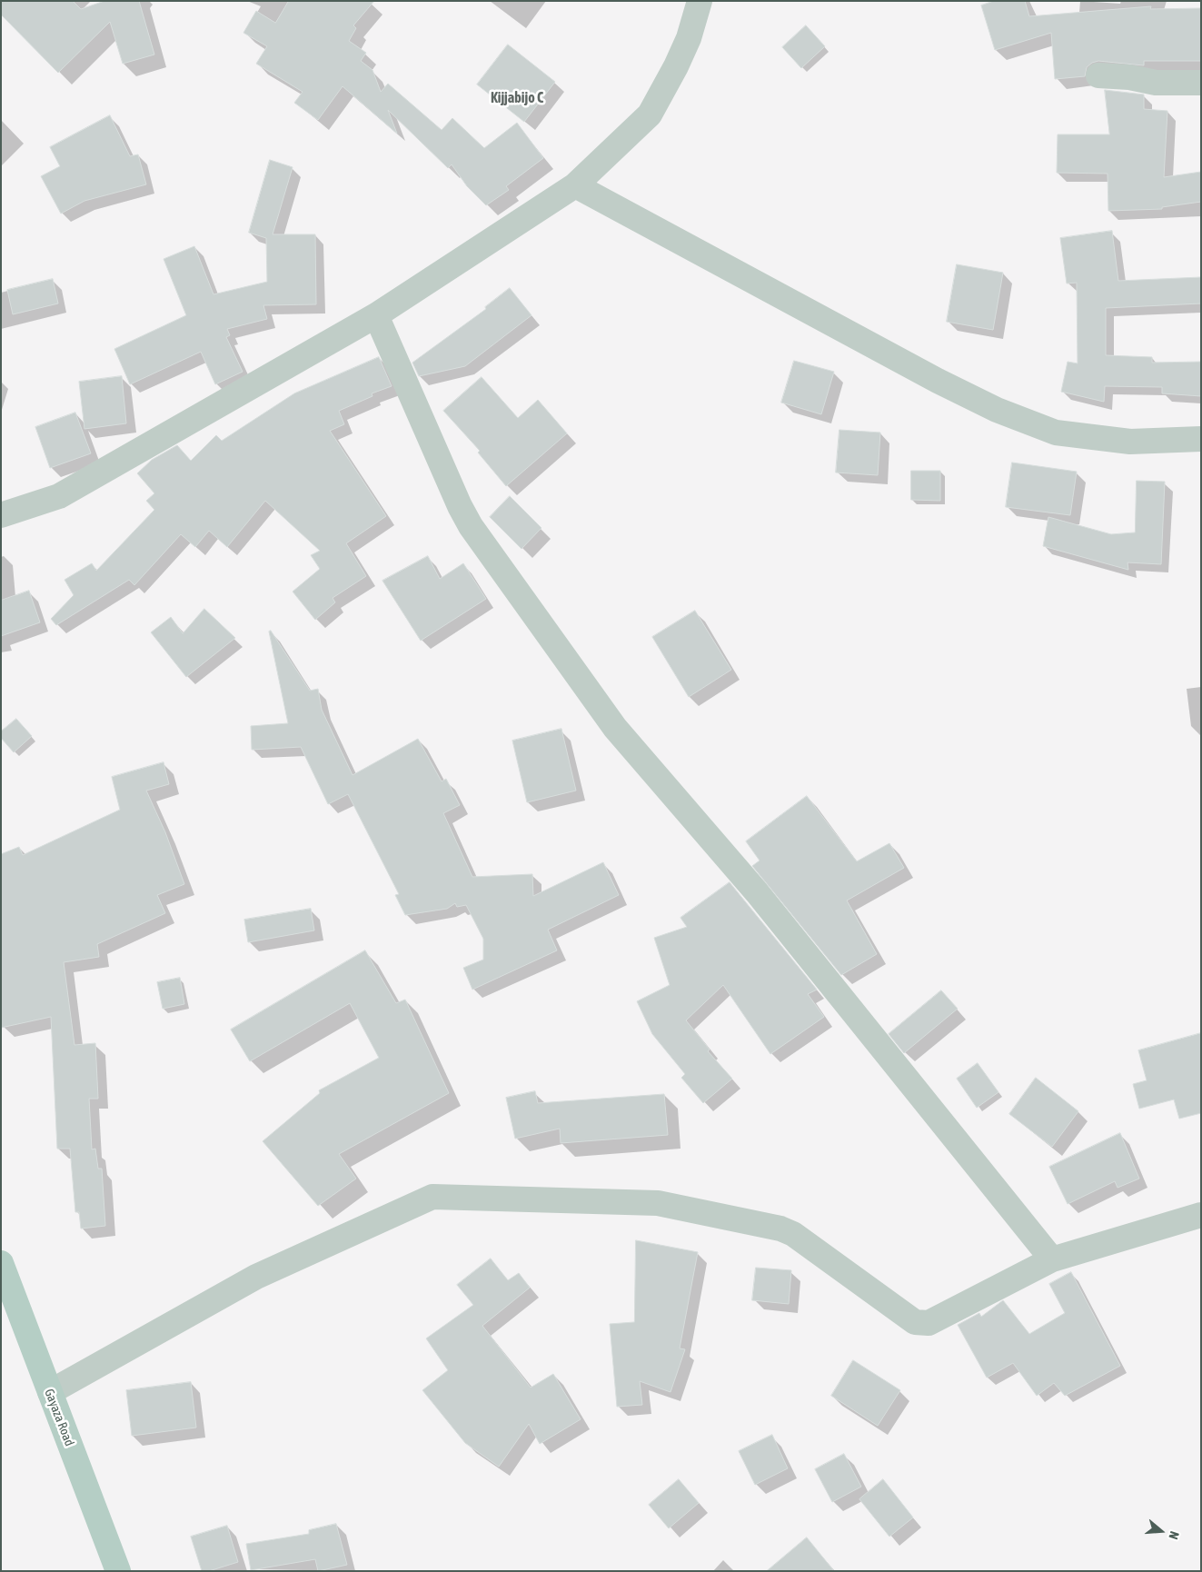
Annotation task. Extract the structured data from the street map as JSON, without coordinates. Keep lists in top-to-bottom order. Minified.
{"streets":{"main road":["Gayaza Road"]},"districts":["Kijjabijo C"],"north":"right"}
